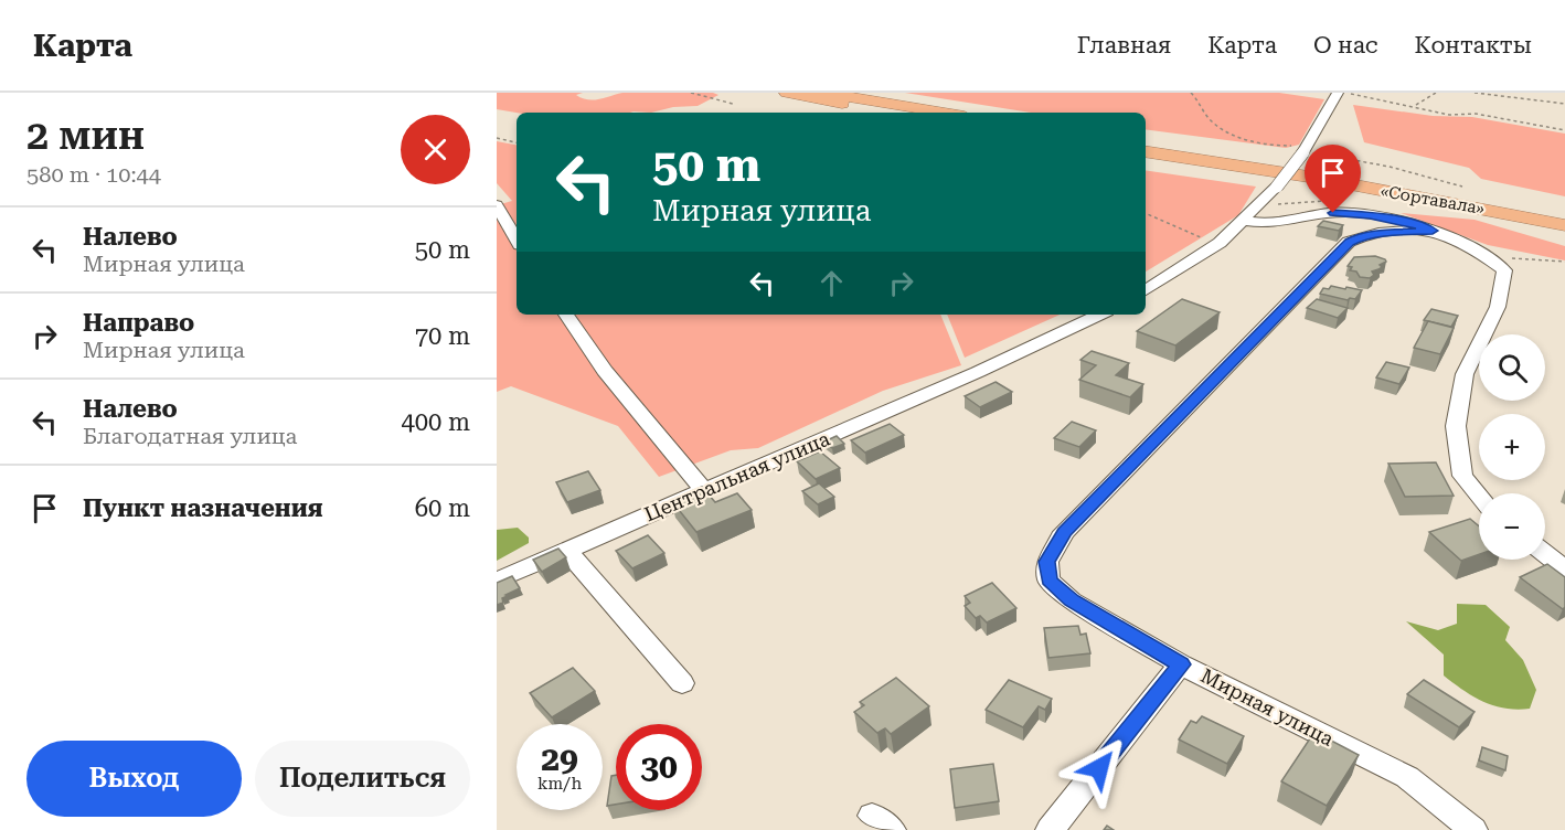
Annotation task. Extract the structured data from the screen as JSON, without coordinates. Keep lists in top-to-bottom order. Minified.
{"streets":{"highway":["«Сортавала»"],"street":["Центральная улица","Мирная улица"]},"page":{"header":"Карта","nav":["Главная","Карта","О нас","Контакты"],"heading":["2 мин","580 m · 10:44"],"turn":["50 m","Мирная улица"],"list":[{"name":"Налево","note":"Мирная улица","value":"50 m"},{"name":"Направо","note":"Мирная улица","value":"70 m"},{"name":"Налево","note":"Благодатная улица","value":"400 m"},{"name":"Пункт назначения","value":"60 m"}],"map_buttons":["+","−"],"speed":"29 km/h","limit":"30","buttons":["Выход","Поделиться"]}}
